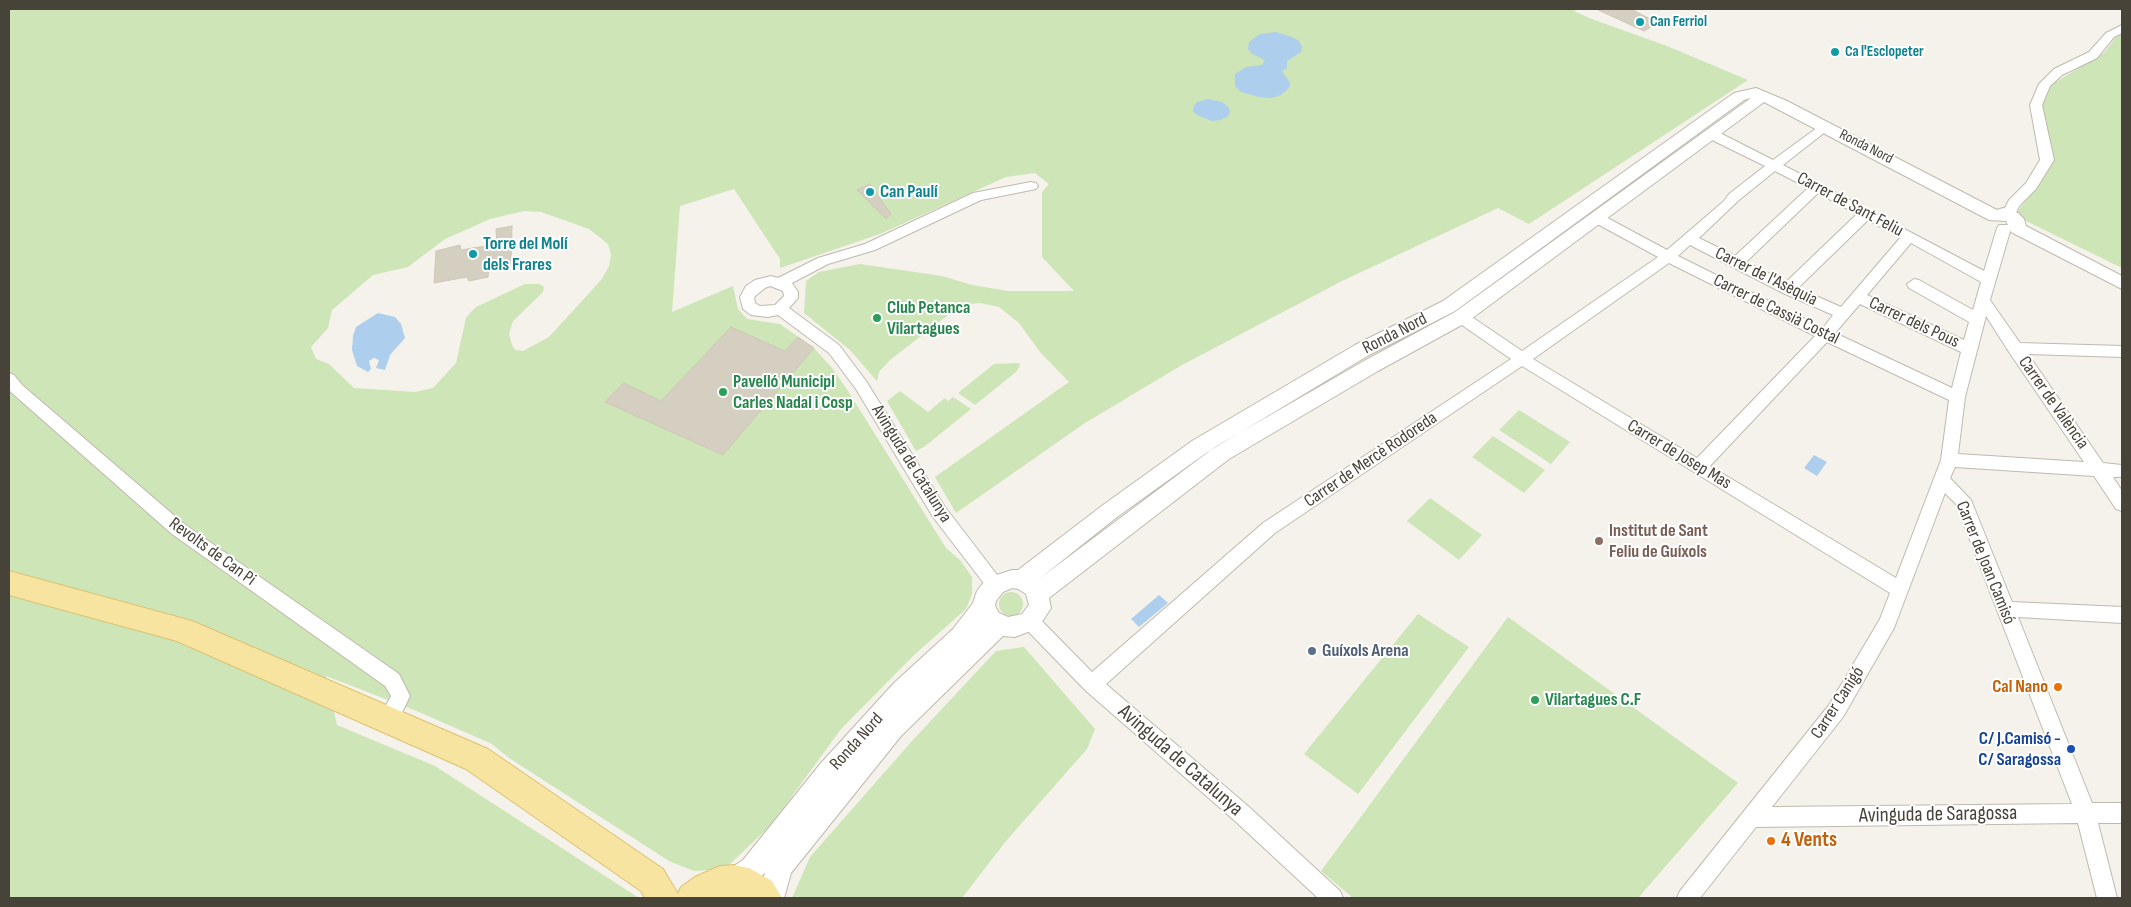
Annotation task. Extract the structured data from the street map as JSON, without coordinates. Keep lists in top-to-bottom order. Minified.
{"streets":{"street":["Ronda Nord","Carrer de Sant Feliu","Carrer de l'Asèquia","Carrer de Cassià Costal","Carrer dels Pous","Carrer de València","Carrer de Josep Mas","Carrer de Mercè Rodoreda","Avinguda de Catalunya","Revolts de Can Pi","Carrer de Joan Camisó","Carrer Canigó","Avinguda de Saragossa"]},"crossings":[["Ronda Nord","Carrer de Sant Feliu"],["Ronda Nord","Carrer de Cassià Costal"],["Ronda Nord","Carrer de Josep Mas"],["Ronda Nord","Avinguda de Catalunya"],["Carrer de Cassià Costal","Carrer de Mercè Rodoreda"],["Carrer de Josep Mas","Carrer de Mercè Rodoreda"],["Carrer de Josep Mas","Carrer Canigó"],["Carrer de Mercè Rodoreda","Avinguda de Catalunya"],["Carrer de Joan Camisó","Carrer Canigó"],["Carrer de Joan Camisó","Avinguda de Saragossa"],["Carrer Canigó","Avinguda de Saragossa"]],"places":["Can Ferriol","Ca l'Esclopeter","Can Paulí","Torre del Molí dels Frares","Club Petanca Vilartagues","Pavelló Municipl Carles Nadal i Cosp","Institut de Sant Feliu de Guíxols","Guíxols Arena","Cal Nano","Vilartagues C.F","C/ J.Camisó - C/ Saragossa","4 Vents"]}
